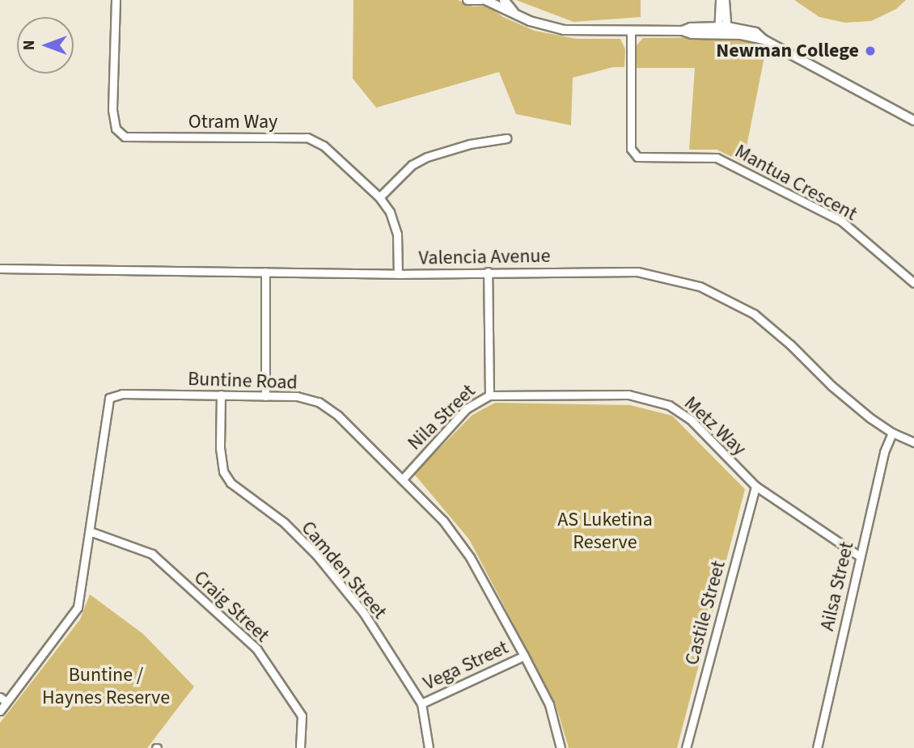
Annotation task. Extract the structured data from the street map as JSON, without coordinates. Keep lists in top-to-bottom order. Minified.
{"streets":{"street":["Otram Way","Mantua Crescent","Valencia Avenue","Buntine Road","Nila Street","Metz Way","Camden Street","Ailsa Street","Craig Street","Castile Street","Vega Street"]},"crossings":[["Otram Way","Valencia Avenue"],["Valencia Avenue","Nila Street"],["Valencia Avenue","Ailsa Street"],["Buntine Road","Nila Street"],["Buntine Road","Camden Street"],["Buntine Road","Craig Street"],["Buntine Road","Vega Street"],["Nila Street","Metz Way"],["Metz Way","Ailsa Street"],["Metz Way","Castile Street"],["Camden Street","Vega Street"]],"parks":["AS Luketina Reserve","Buntine / Haynes Reserve"],"places":["Newman College"],"north":"left"}
